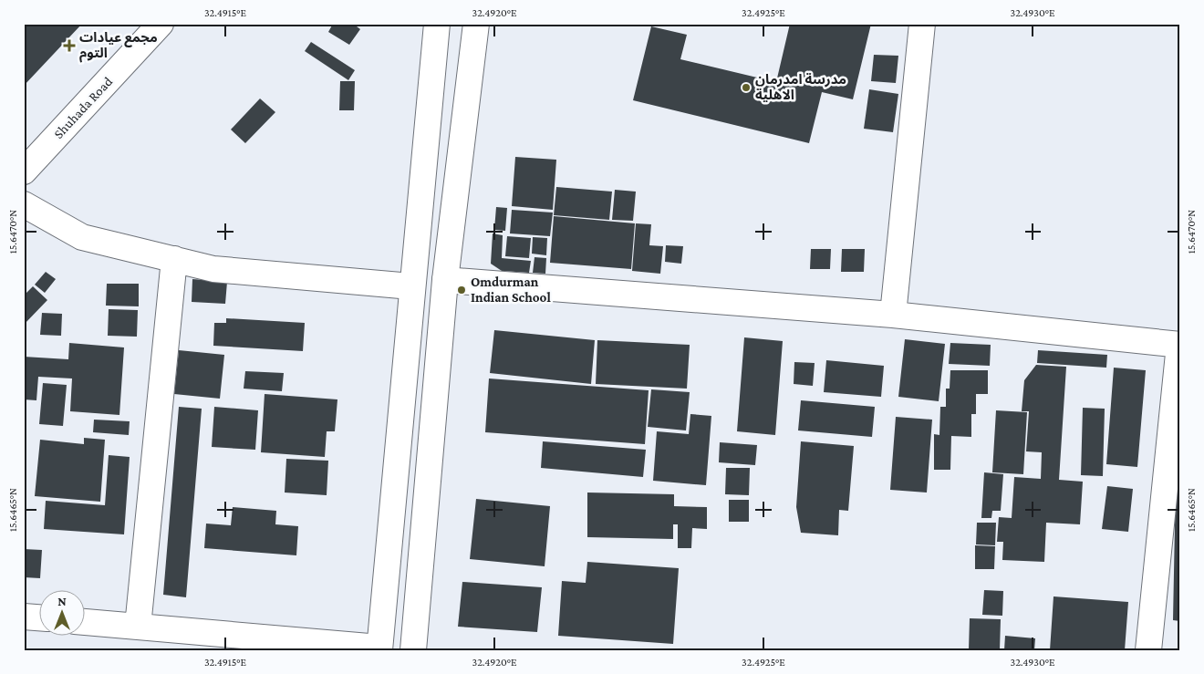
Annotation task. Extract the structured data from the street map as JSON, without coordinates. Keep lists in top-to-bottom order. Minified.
{"streets":{"street":["Shuhada Road"]},"places":{"health":["مجمع عيادات التوم"],"other":["مدرسة امدرمان الاهلية","Omdurman Indian School"]},"north":"top","coordinates":["32.4915°E","32.4920°E","32.4925°E","32.4930°E","15.6470°N","15.6465°N"]}
